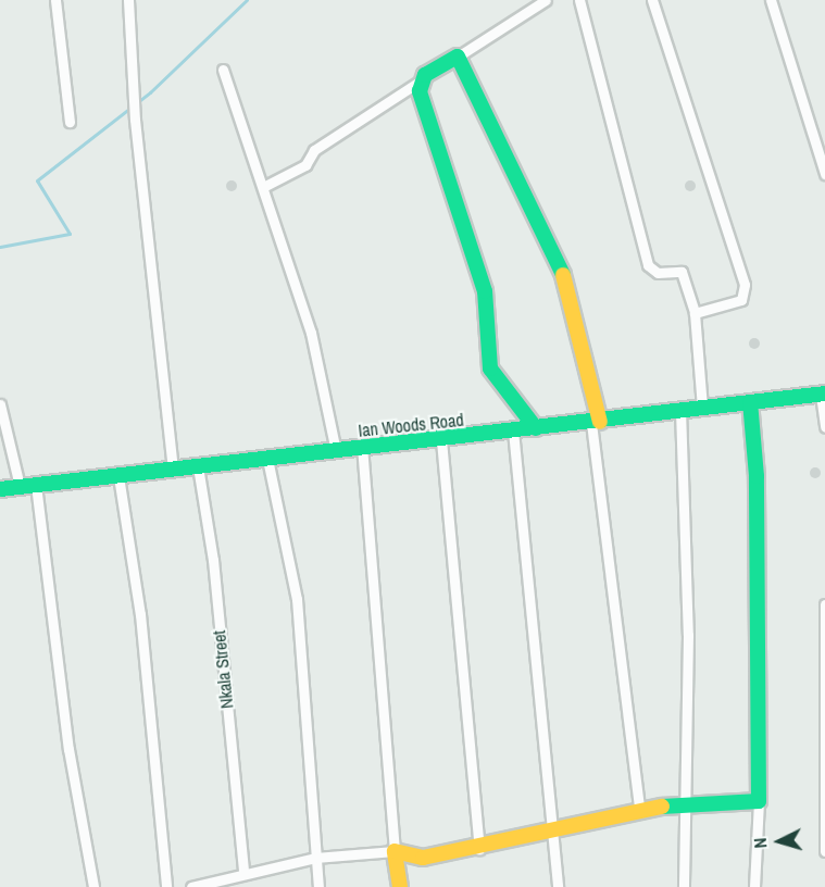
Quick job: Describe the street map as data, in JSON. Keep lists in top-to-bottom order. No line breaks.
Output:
{"streets":{"street":["Ian Woods Road","Nkala Street"]},"crossings":[["Ian Woods Road","Nkala Street"]],"north":"left"}
